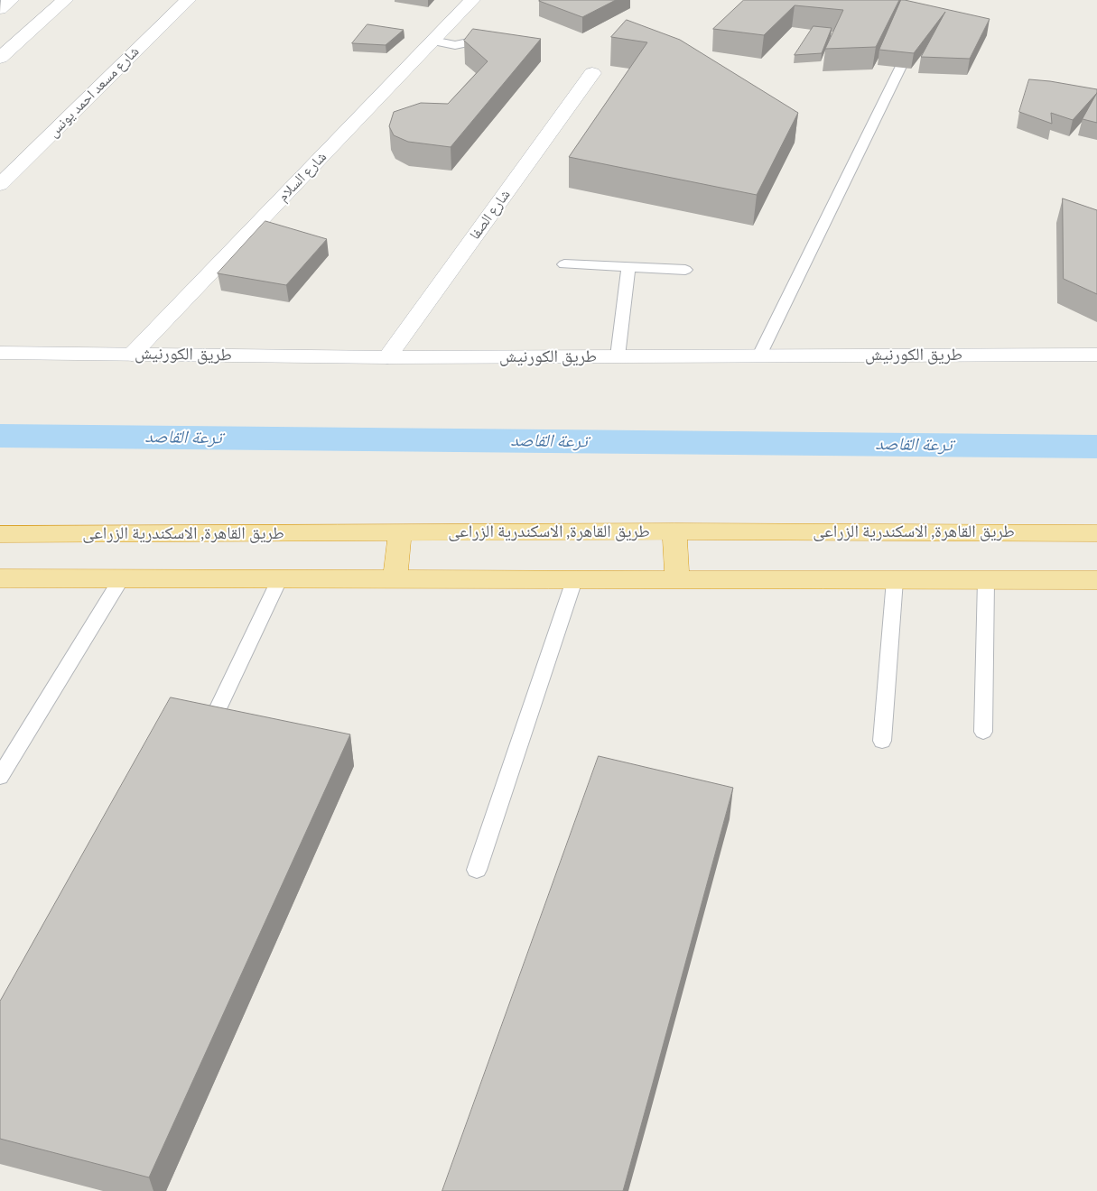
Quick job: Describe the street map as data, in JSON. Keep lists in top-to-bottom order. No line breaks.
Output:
{"streets":{"highway":["طريق القاهرة, الاسكندرية الزراعى"],"street":["شارع مسعد احمد يونس","شارع السلام","شارع الصفا","طريق الكورنيش"]},"crossings":[["شارع السلام","طريق الكورنيش"],["شارع الصفا","طريق الكورنيش"]],"water":["ترعة القاصد"]}
